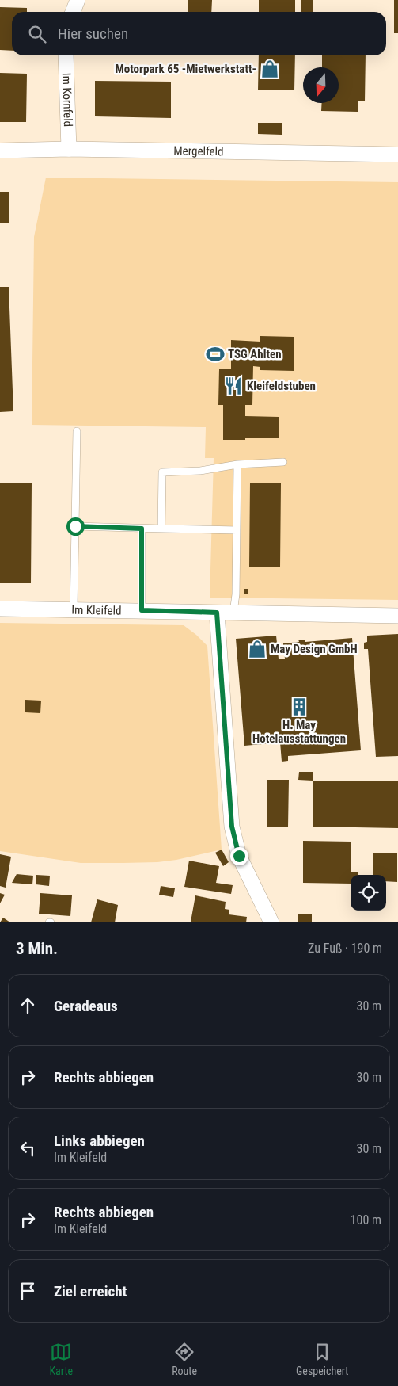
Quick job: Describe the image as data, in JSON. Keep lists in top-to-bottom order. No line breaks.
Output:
{"streets":{"street":["Im Kornfeld","Mergelfeld","Im Kleifeld"]},"crossings":[["Im Kornfeld","Mergelfeld"]],"places":{"shop":["Motorpark 65 -Mietwerkstatt-","May Design GmbH"],"sports":["TSG Ahlten"],"restaurant":["Kleifeldstuben"],"building":["H. May Hotelausstattungen"]},"north":"bottom","page":{"search":"Hier suchen","heading":["3 Min.","Zu Fuß · 190 m"],"list":[["Geradeaus","30 m"],["Rechts abbiegen","30 m"],["Links abbiegen","Im Kleifeld","30 m"],["Rechts abbiegen","Im Kleifeld","100 m"],"Ziel erreicht"],"nav":["Karte","Route","Gespeichert"]}}
